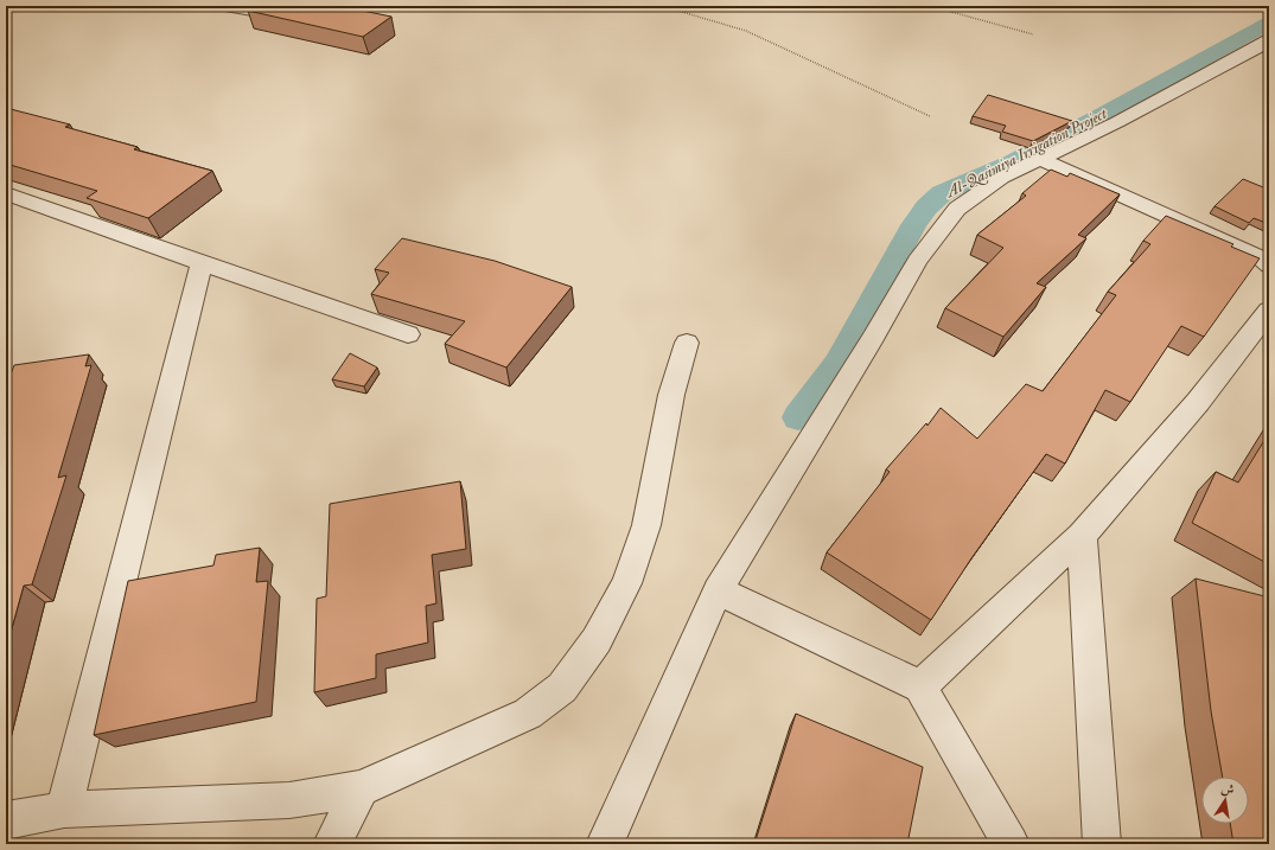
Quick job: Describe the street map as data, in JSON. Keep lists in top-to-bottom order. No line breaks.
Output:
{"water":["Al-Qasimiya Irrigation Project"],"north":"top"}
